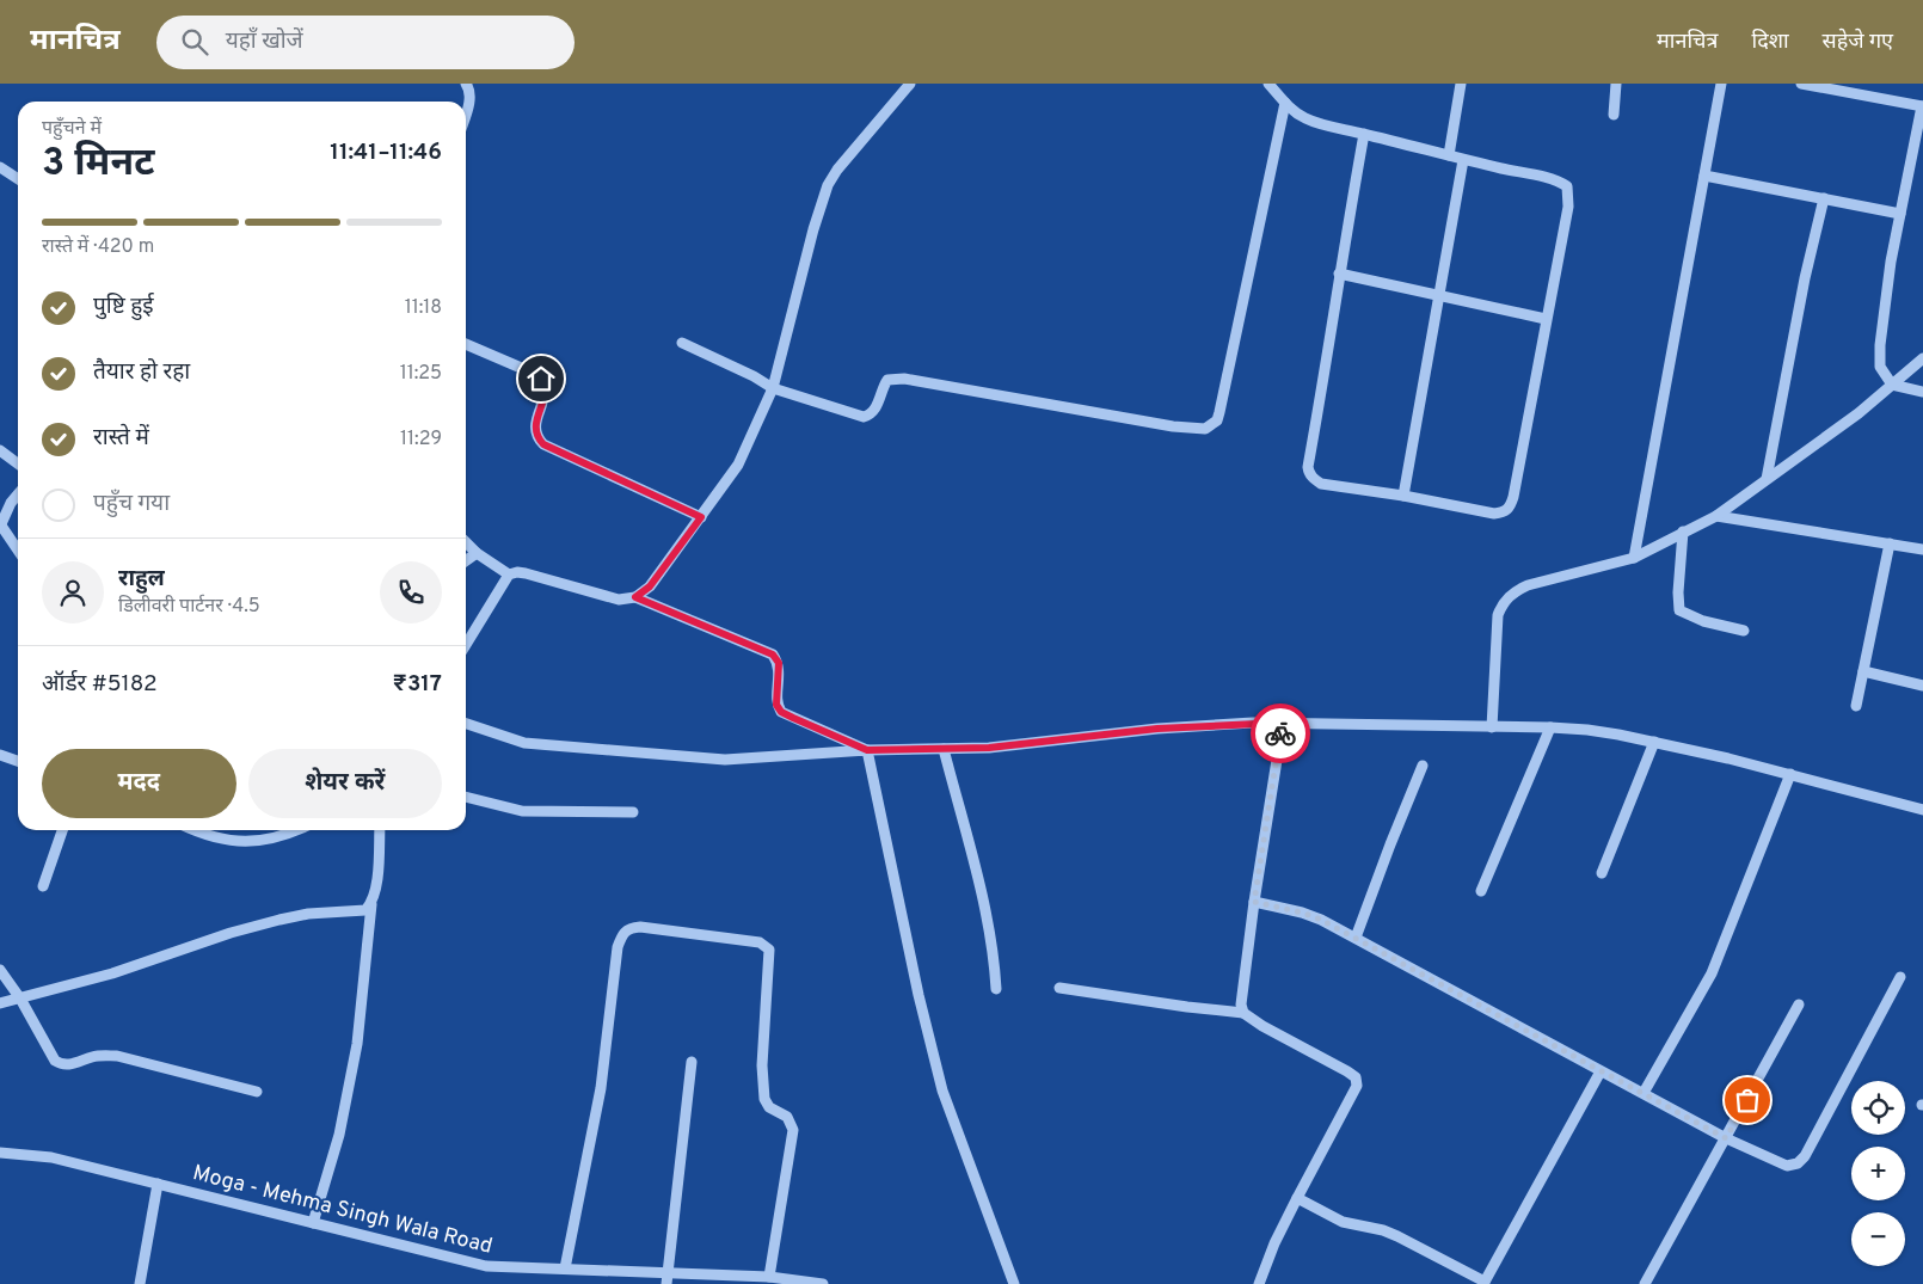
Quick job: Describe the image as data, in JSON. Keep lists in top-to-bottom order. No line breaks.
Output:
{"streets":{"street":["Moga - Mehma Singh Wala Road"]},"page":{"header":"मानचित्र","search":"यहाँ खोजें","nav":["मानचित्र","दिशा","सहेजे गए"],"heading":["3 मिनट","पहुँचने में","11:41–11:46"],"panel":["राहुल","डिलीवरी पार्टनर · 4.5","ऑर्डर #5182","₹317"],"bar":"रास्ते में · 420 m","list":[["पुष्टि हुई","11:18"],["तैयार हो रहा","11:25"],["रास्ते में","11:29"],"पहुँच गया"],"buttons":["मदद","शेयर करें"],"map_buttons":["+","−"]}}
